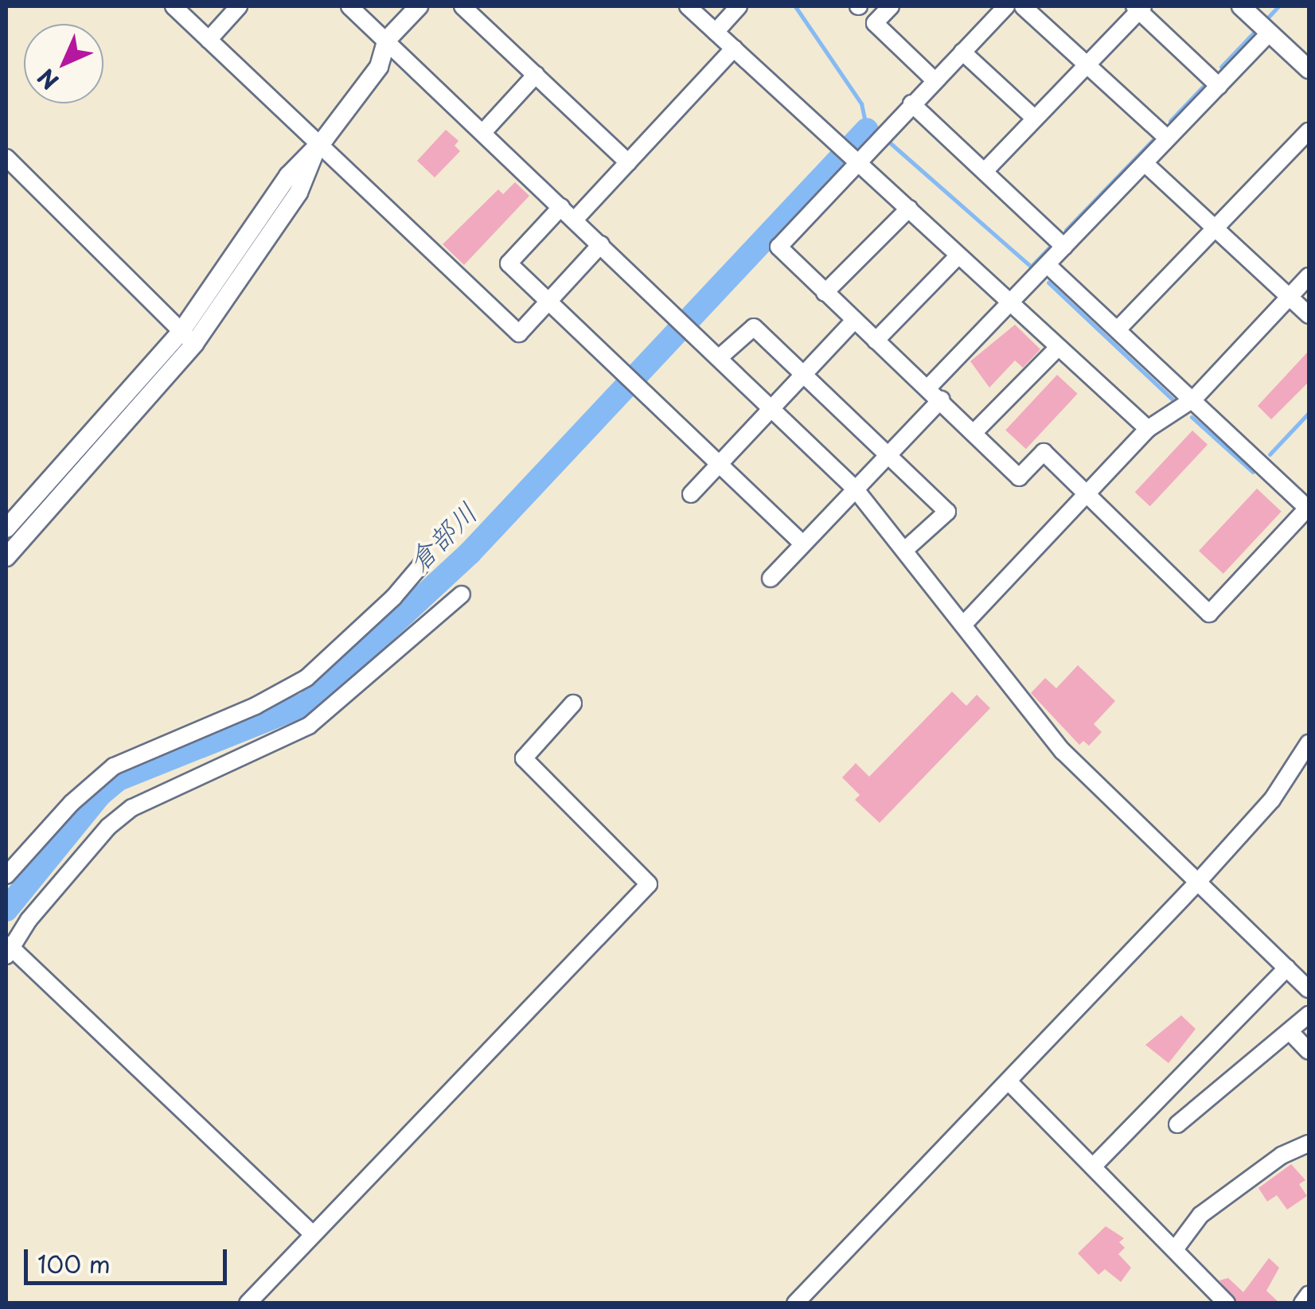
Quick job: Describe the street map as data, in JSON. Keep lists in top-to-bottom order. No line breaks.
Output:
{"water":["倉部川"],"scale_bar":"100 m","north":"bottom left"}
